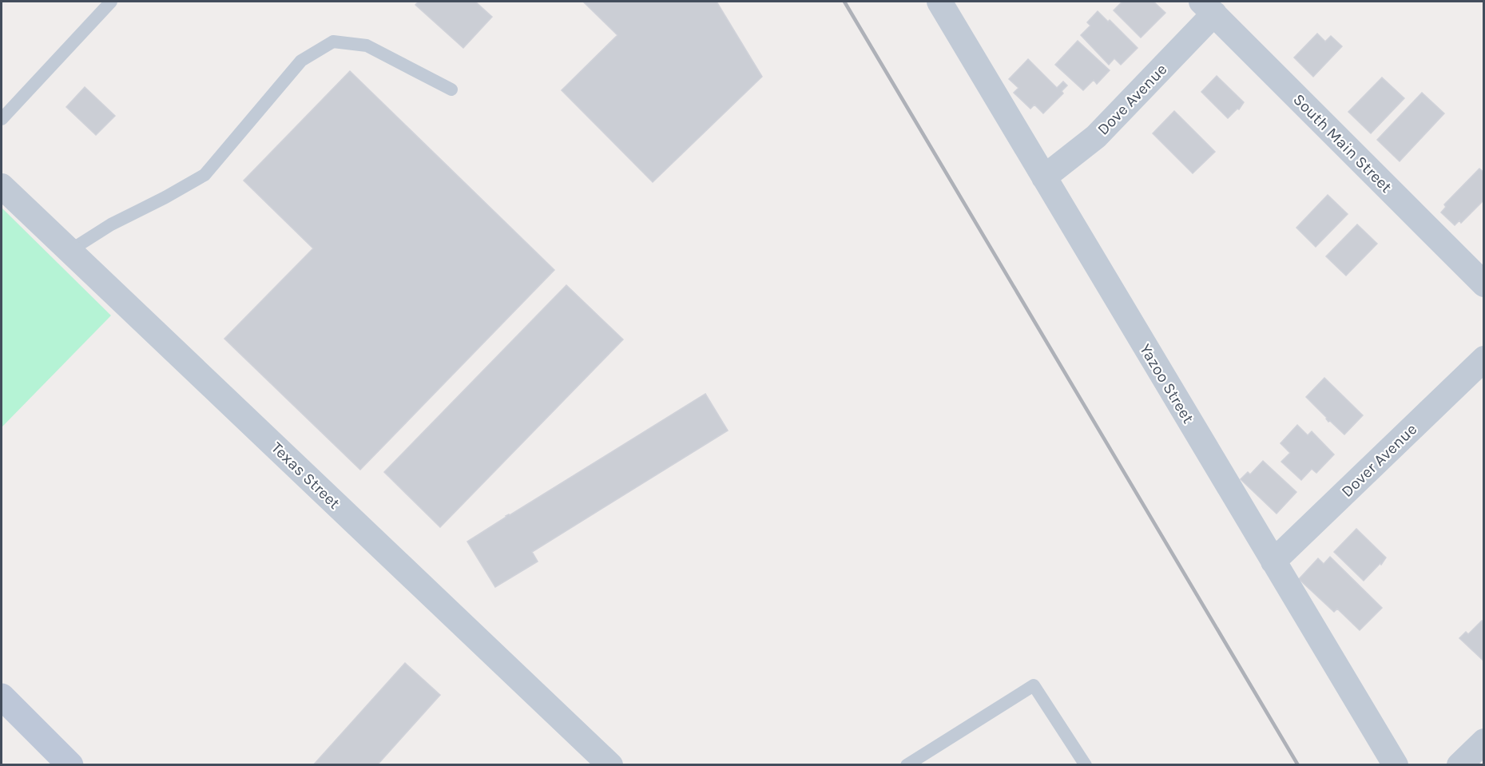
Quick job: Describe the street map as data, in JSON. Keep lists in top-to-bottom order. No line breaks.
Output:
{"streets":{"street":["Dove Avenue","South Main Street","Yazoo Street","Dover Avenue","Texas Street"]},"crossings":[["Dove Avenue","South Main Street"],["Dove Avenue","Yazoo Street"],["Yazoo Street","Dover Avenue"]]}
